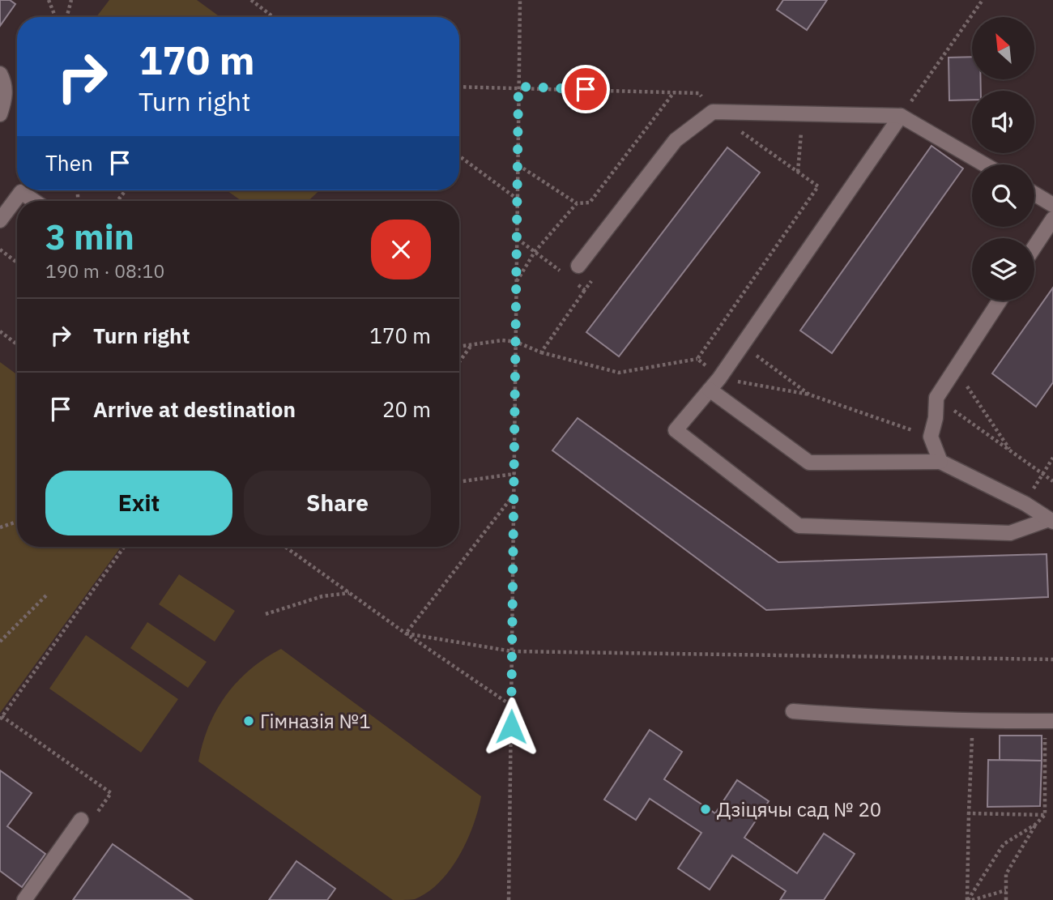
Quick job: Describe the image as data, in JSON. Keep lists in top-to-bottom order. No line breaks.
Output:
{"places":["Гімназія №1","Дзіцячы сад № 20"],"north":"top left","page":{"turn":["170 m","Turn right"],"then":"Then","heading":["3 min","190 m · 08:10"],"list":[{"name":"Turn right","value":"170 m"},{"name":"Arrive at destination","value":"20 m"}],"buttons":["Exit","Share"]}}
